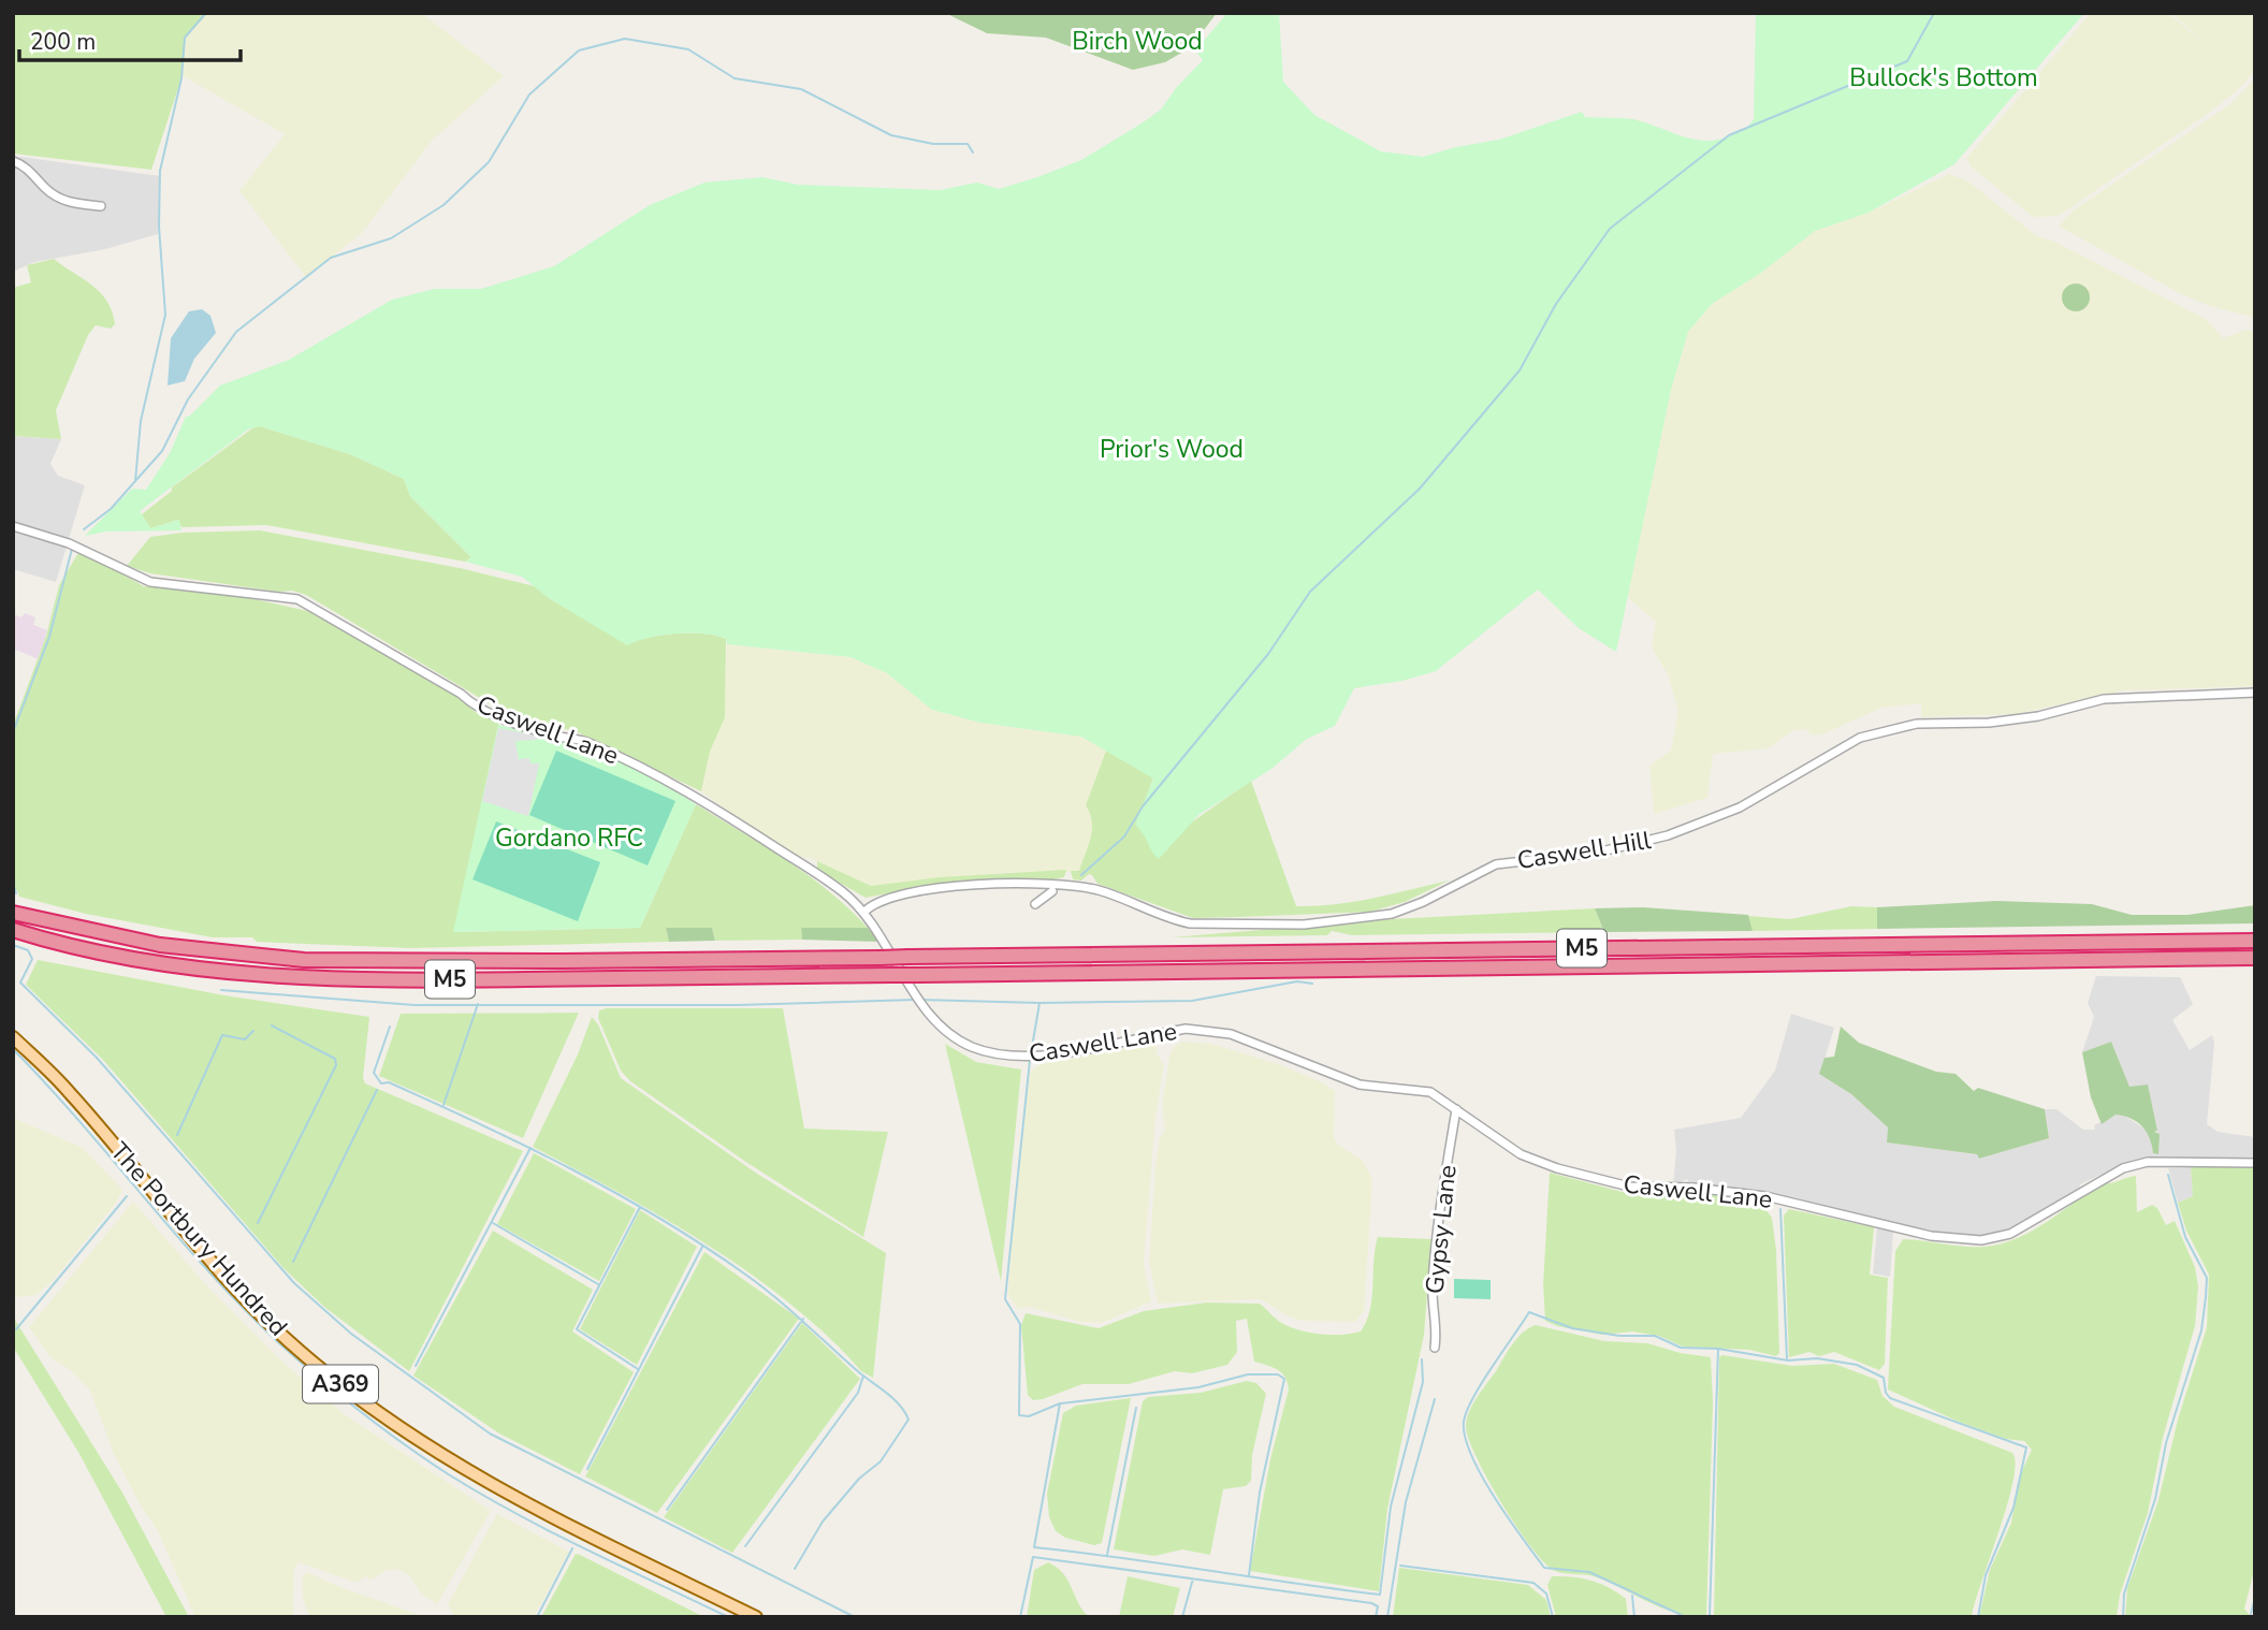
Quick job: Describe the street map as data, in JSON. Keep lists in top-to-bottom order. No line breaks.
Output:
{"streets":{"highway":["M5"],"main road":["The Portbury Hundred","A369"],"street":["Caswell Lane","Caswell Hill","Gypsy Lane"]},"crossings":[["Caswell Lane","Caswell Hill"],["Caswell Lane","Gypsy Lane"]],"parks":["Birch Wood","Bullock's Bottom","Prior's Wood","Gordano RFC"],"scale_bar":"200 m"}
